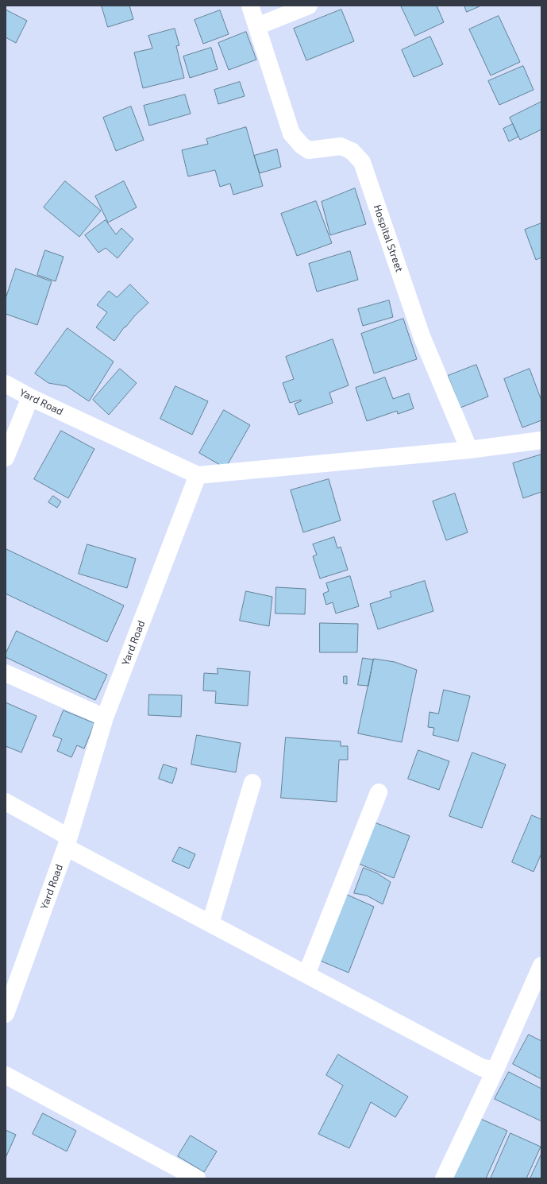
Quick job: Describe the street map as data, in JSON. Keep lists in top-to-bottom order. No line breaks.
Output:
{"streets":{"street":["Hospital Street","Yard Road"]}}
